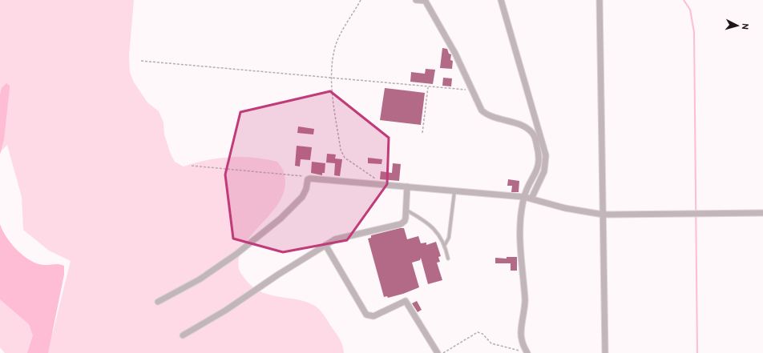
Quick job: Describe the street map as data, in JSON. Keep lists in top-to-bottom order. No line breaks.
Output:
{"north":"right"}
